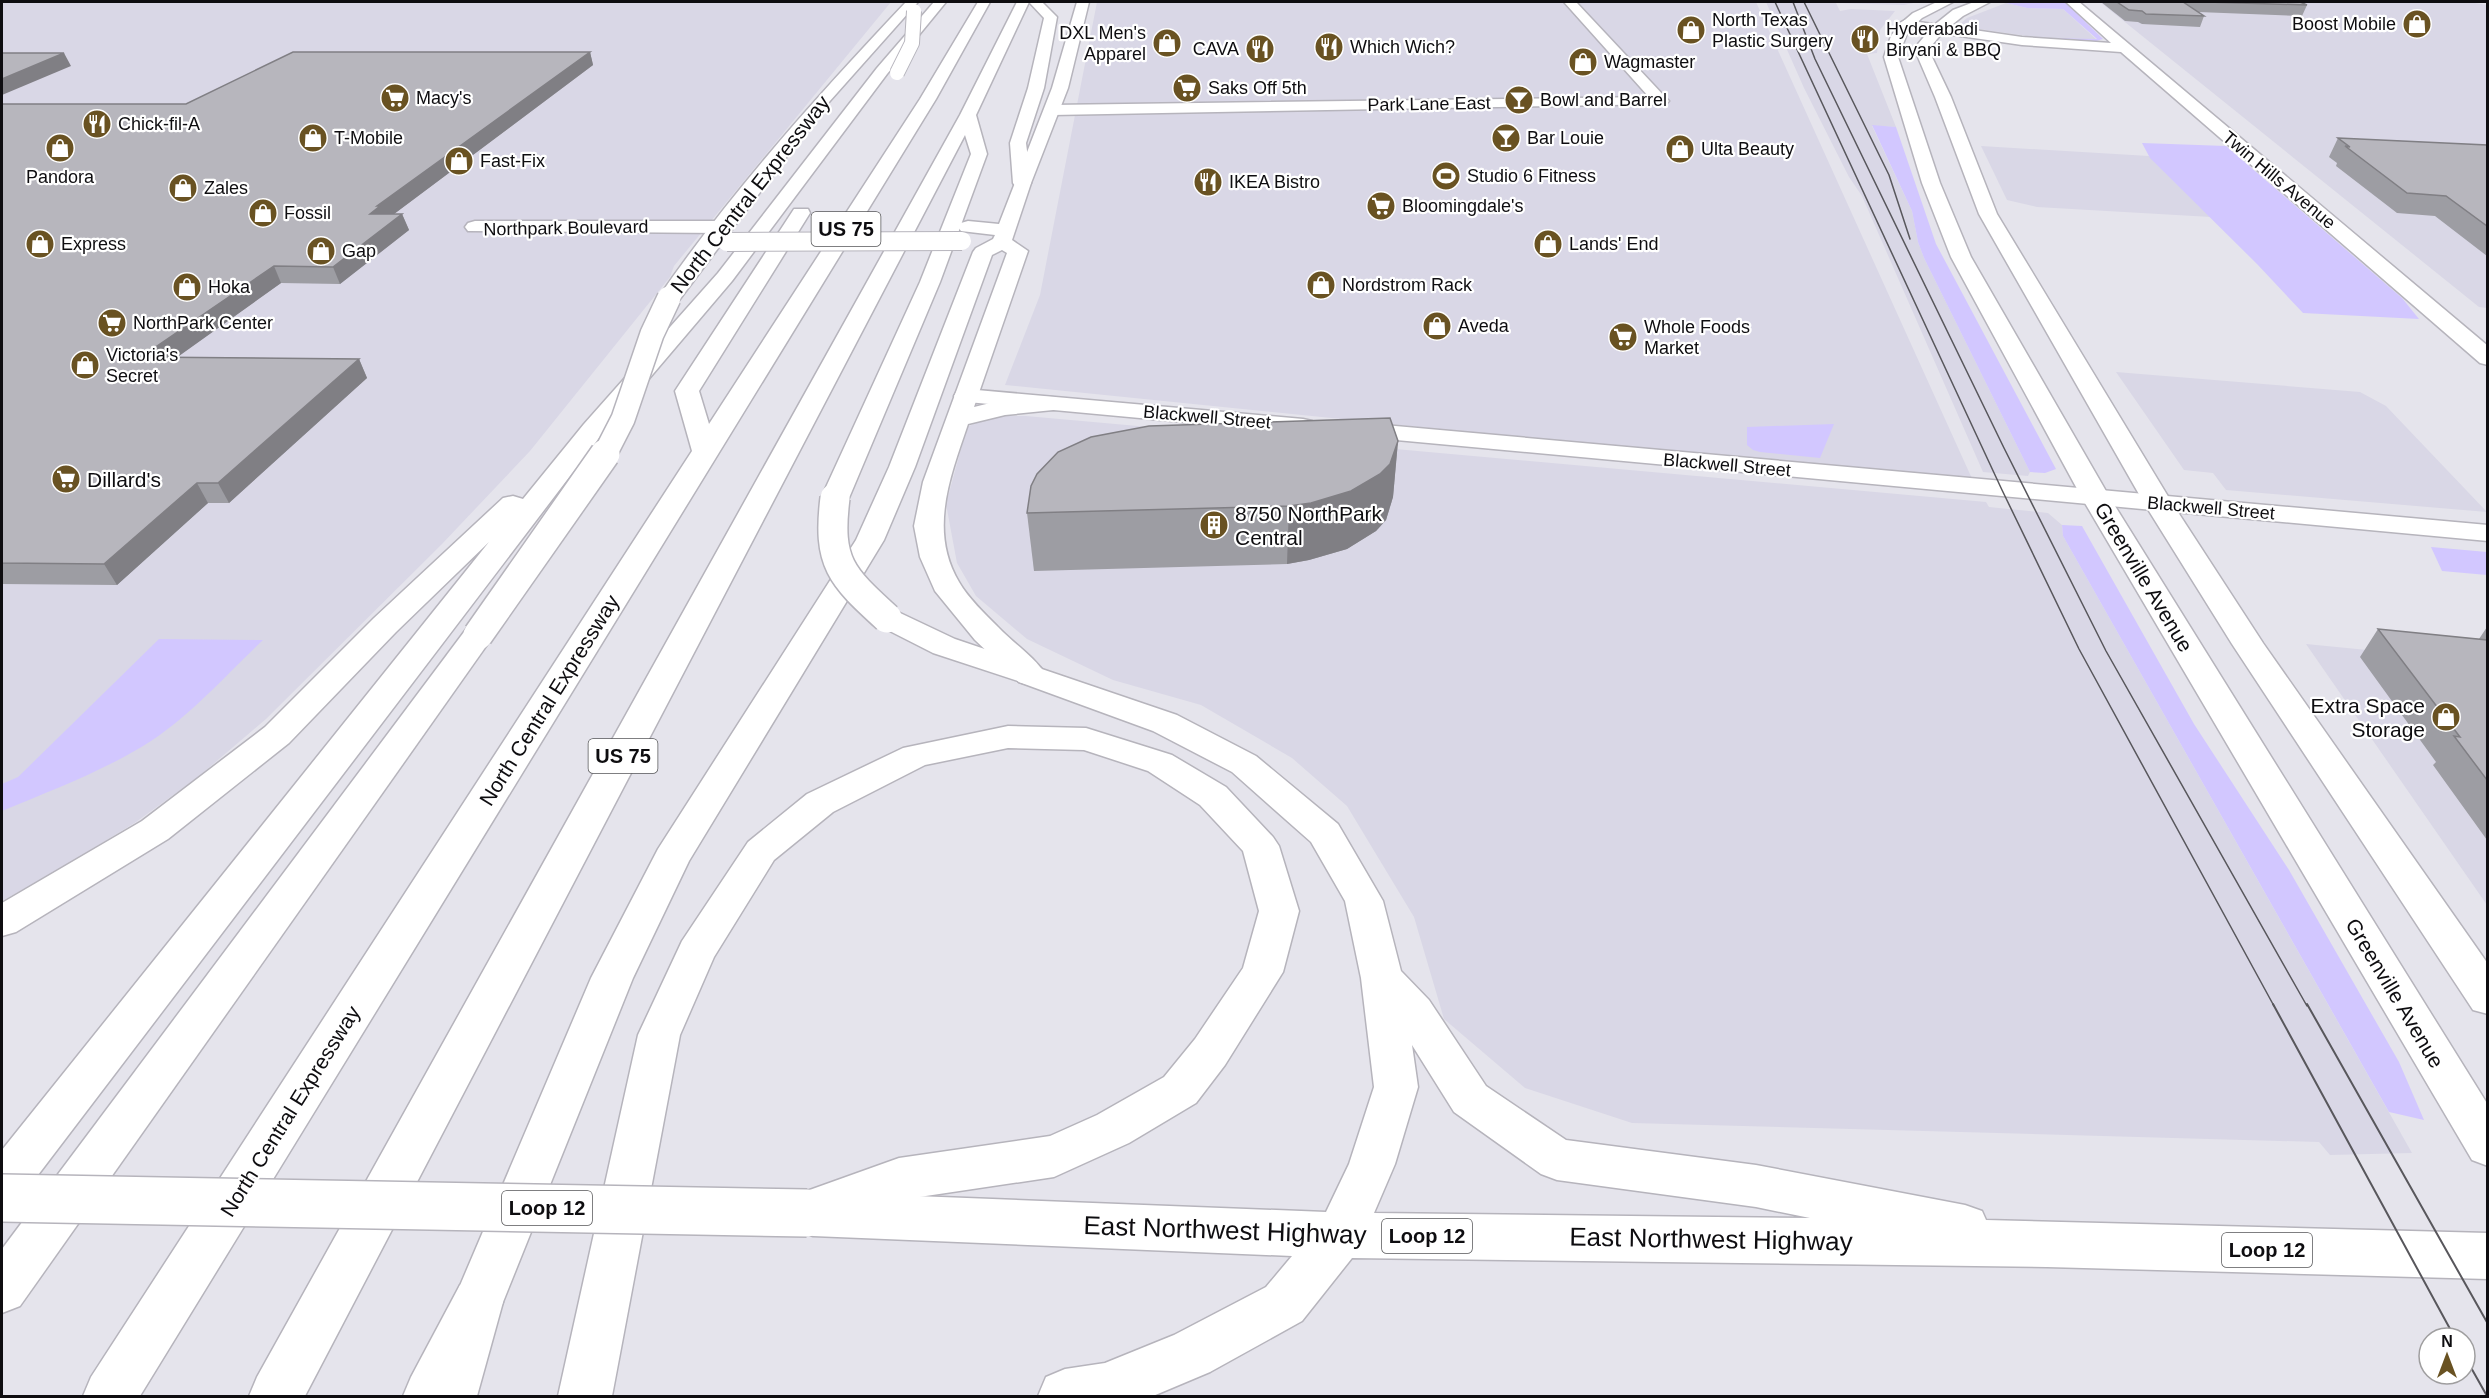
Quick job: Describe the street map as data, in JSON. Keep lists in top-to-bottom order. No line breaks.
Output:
{"streets":{"main road":["Park Lane East","Twin Hills Avenue","North Central Expressway","Northpark Boulevard","US 75","Blackwell Street","Greenville Avenue","Loop 12","East Northwest Highway"]},"crossings":[["North Central Expressway","Northpark Boulevard"],["Blackwell Street","Greenville Avenue"]],"places":{"shop":["Boost Mobile","North Texas Plastic Surgery","DXL Men's Apparel","Wagmaster","T-Mobile","Pandora","Ulta Beauty","Fast-Fix","Zales","Fossil","Express","Lands' End","Gap","Nordstrom Rack","Hoka","Aveda","Victoria's Secret","Extra Space Storage"],"restaurant":["Hyderabadi Biryani & BBQ","Which Wich?","CAVA","Chick-fil-A","IKEA Bistro"],"supermarket":["Saks Off 5th","Macy's","Bloomingdale's","NorthPark Center","Whole Foods Market","Dillard's"],"bar":["Bowl and Barrel","Bar Louie"],"sports":["Studio 6 Fitness"],"building":["8750 NorthPark Central"]},"north":"top"}
